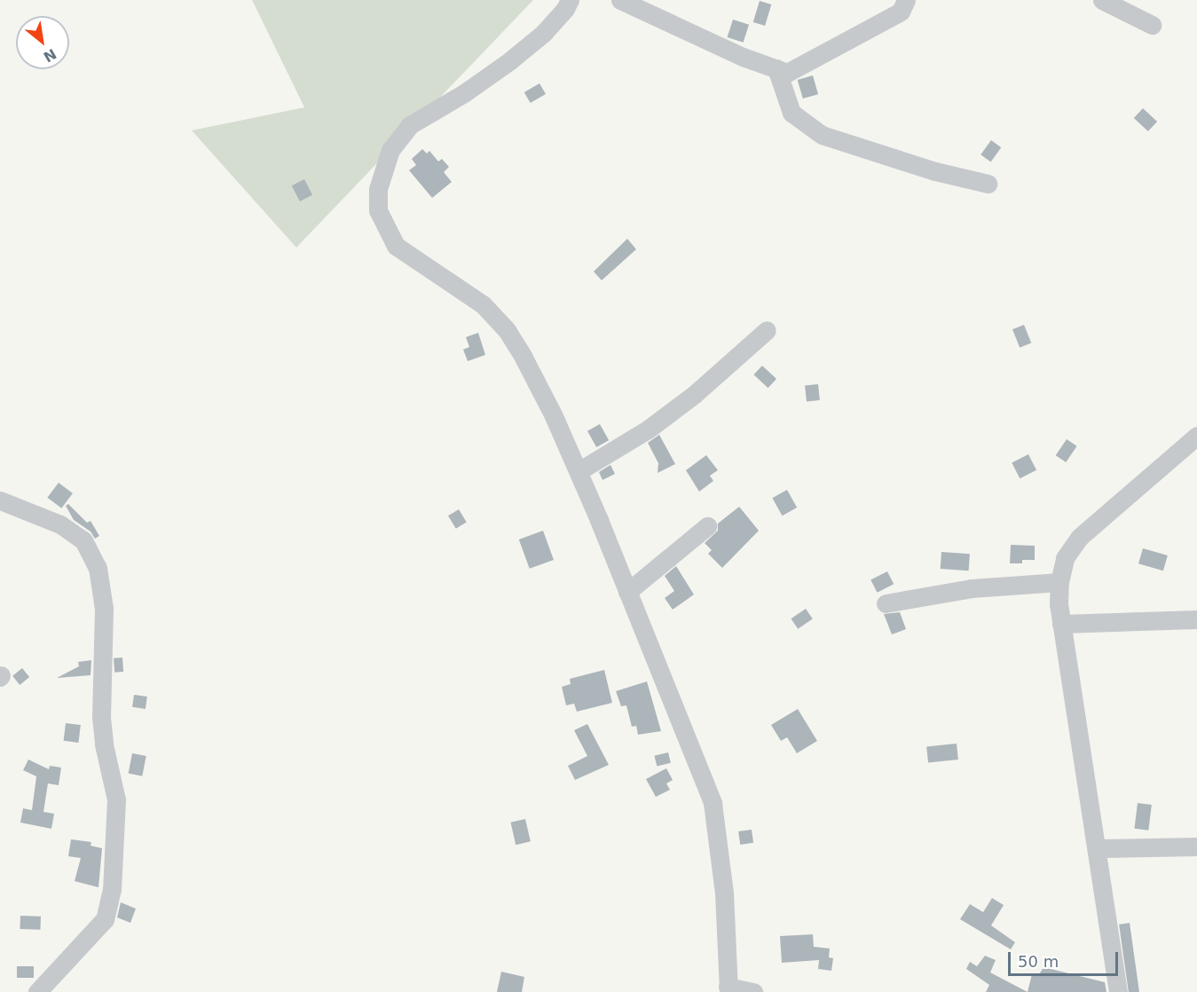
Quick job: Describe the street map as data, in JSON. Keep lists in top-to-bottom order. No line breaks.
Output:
{"scale_bar":"50 m","north":"bottom right"}
